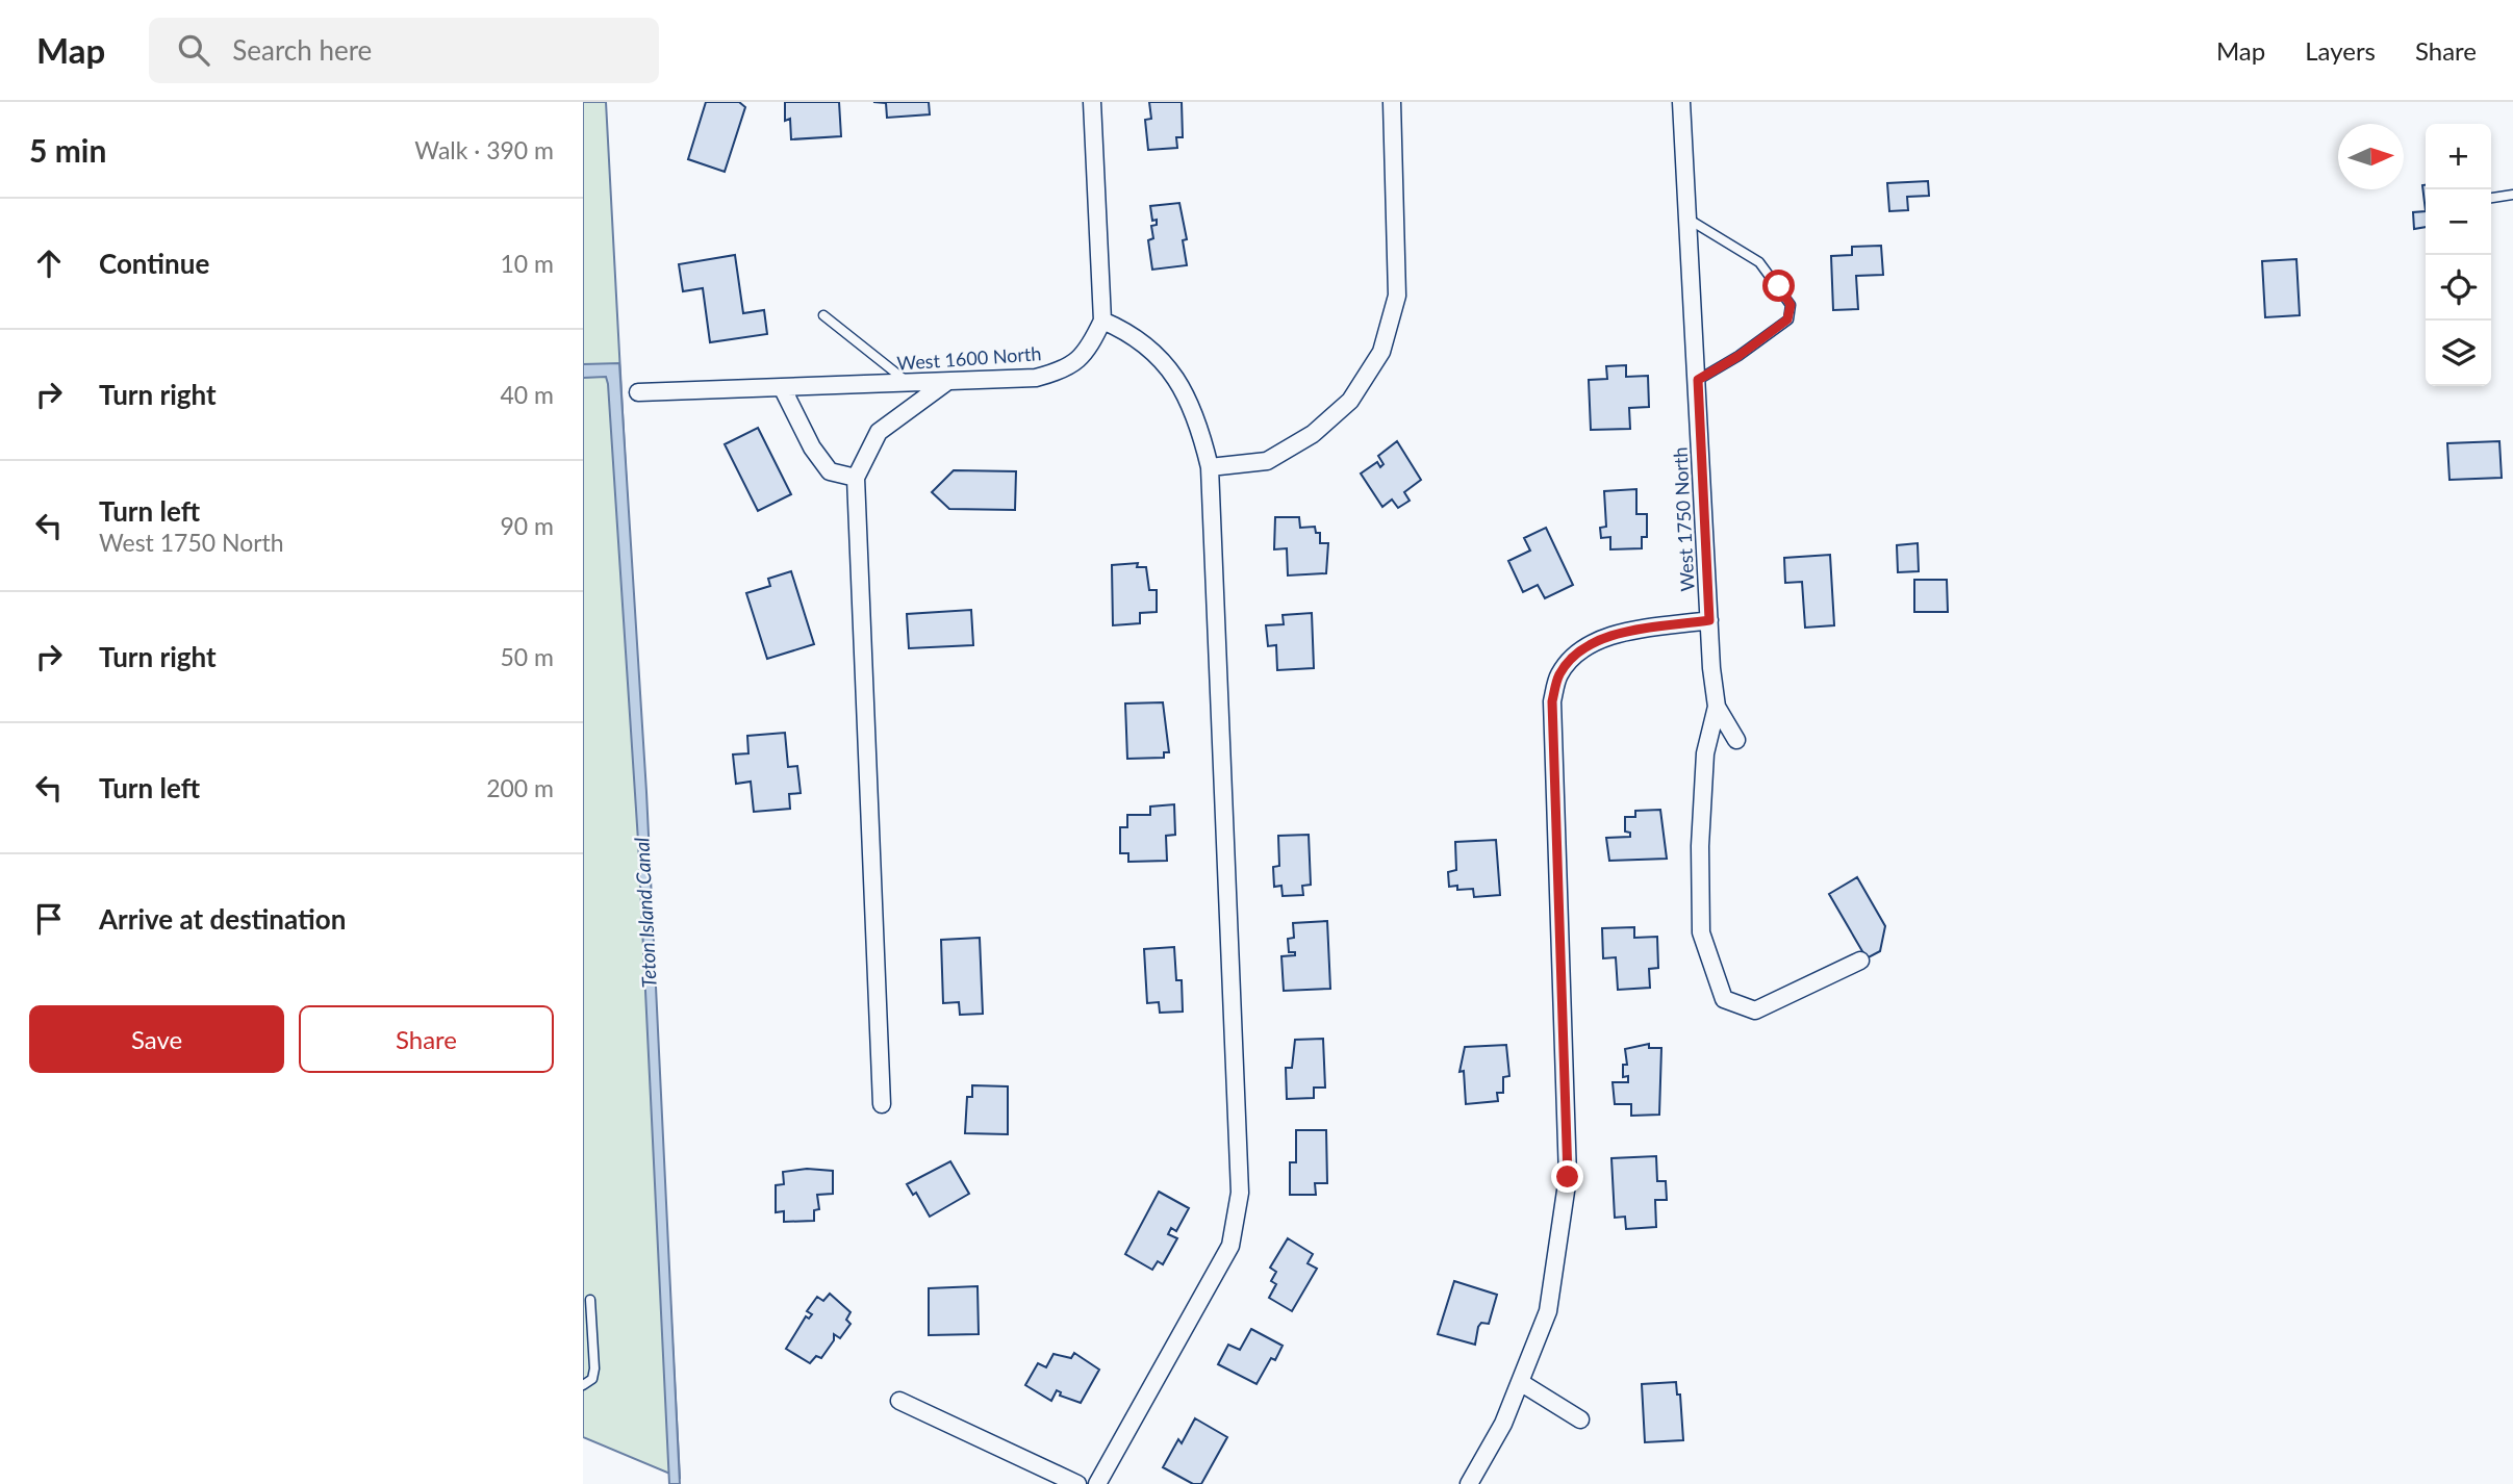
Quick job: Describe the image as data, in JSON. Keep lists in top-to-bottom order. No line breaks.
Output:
{"streets":{"street":["West 1600 North","West 1750 North"]},"water":["Teton Island Canal"],"north":"right","page":{"header":"Map","search":"Search here","nav":["Map","Layers","Share"],"heading":["5 min","Walk · 390 m"],"map_buttons":["+","−"],"list":[["Continue","10 m"],["Turn right","40 m"],["Turn left","West 1750 North","90 m"],["Turn right","50 m"],["Turn left","200 m"],"Arrive at destination"],"buttons":["Save","Share"]}}
